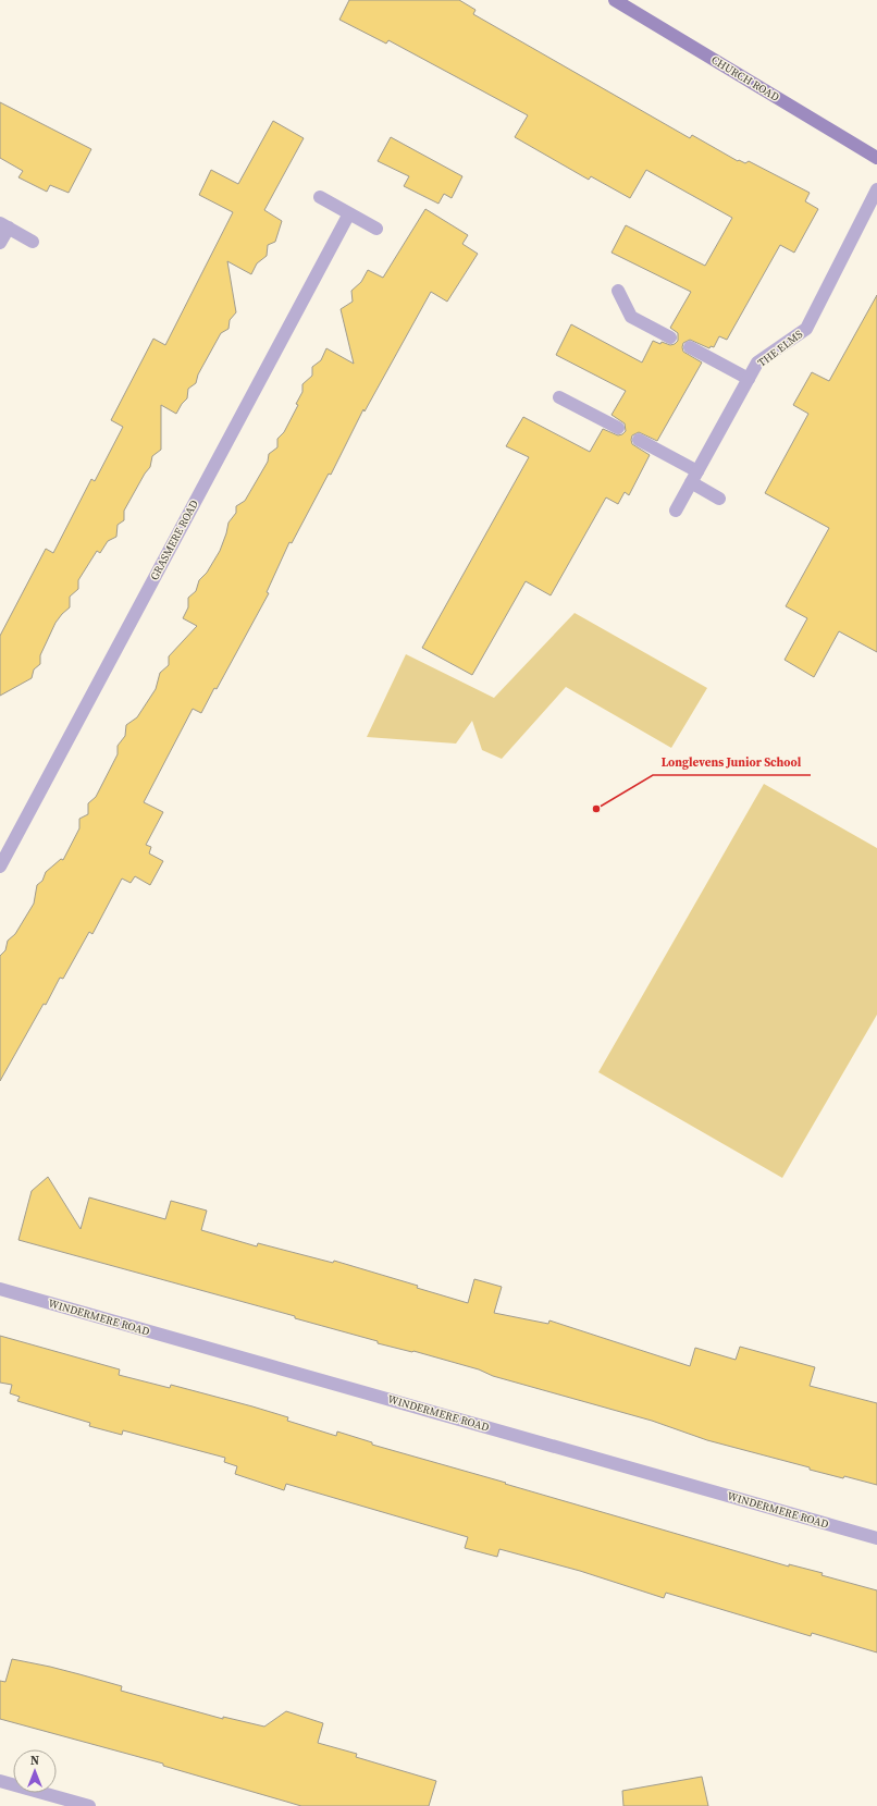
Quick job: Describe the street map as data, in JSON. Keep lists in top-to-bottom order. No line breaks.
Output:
{"streets":{"street":["CHURCH ROAD","THE ELMS","GRASMERE ROAD","WINDERMERE ROAD"]},"places":["Longlevens Junior School"],"north":"top"}
